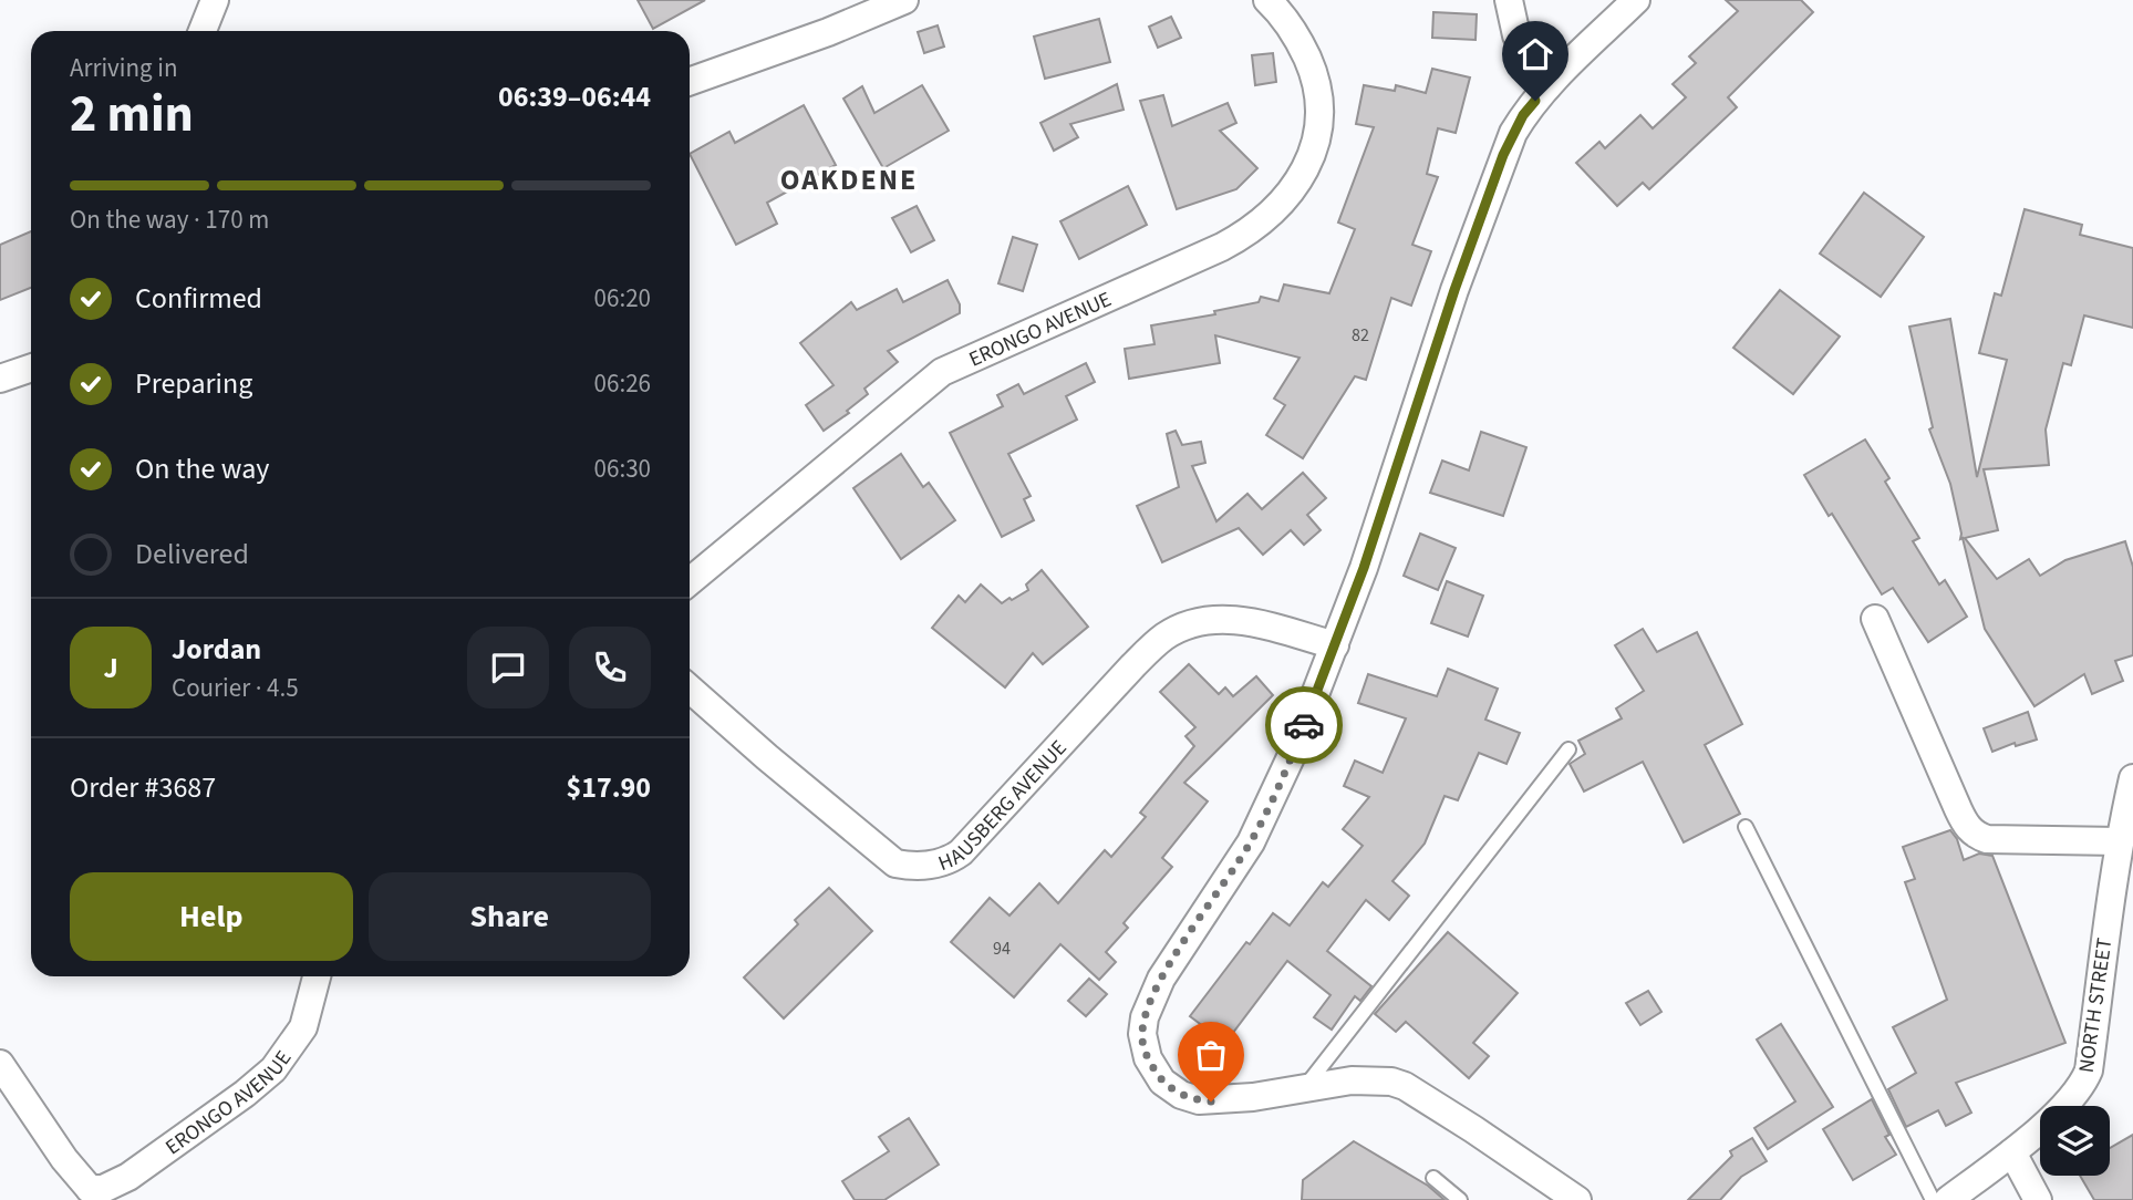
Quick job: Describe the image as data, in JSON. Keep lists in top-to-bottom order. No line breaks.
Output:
{"streets":{"street":["ERONGO AVENUE","HAUSBERG AVENUE","NORTH STREET"]},"districts":["OAKDENE"],"house_numbers":["82","94"],"page":{"heading":["2 min","Arriving in","06:39–06:44"],"panel":["Jordan","Courier · 4.5","Order #3687","$17.90"],"bar":"On the way · 170 m","list":[["Confirmed","06:20"],["Preparing","06:26"],["On the way","06:30"],"Delivered"],"round":"J","buttons":["Help","Share"]}}
